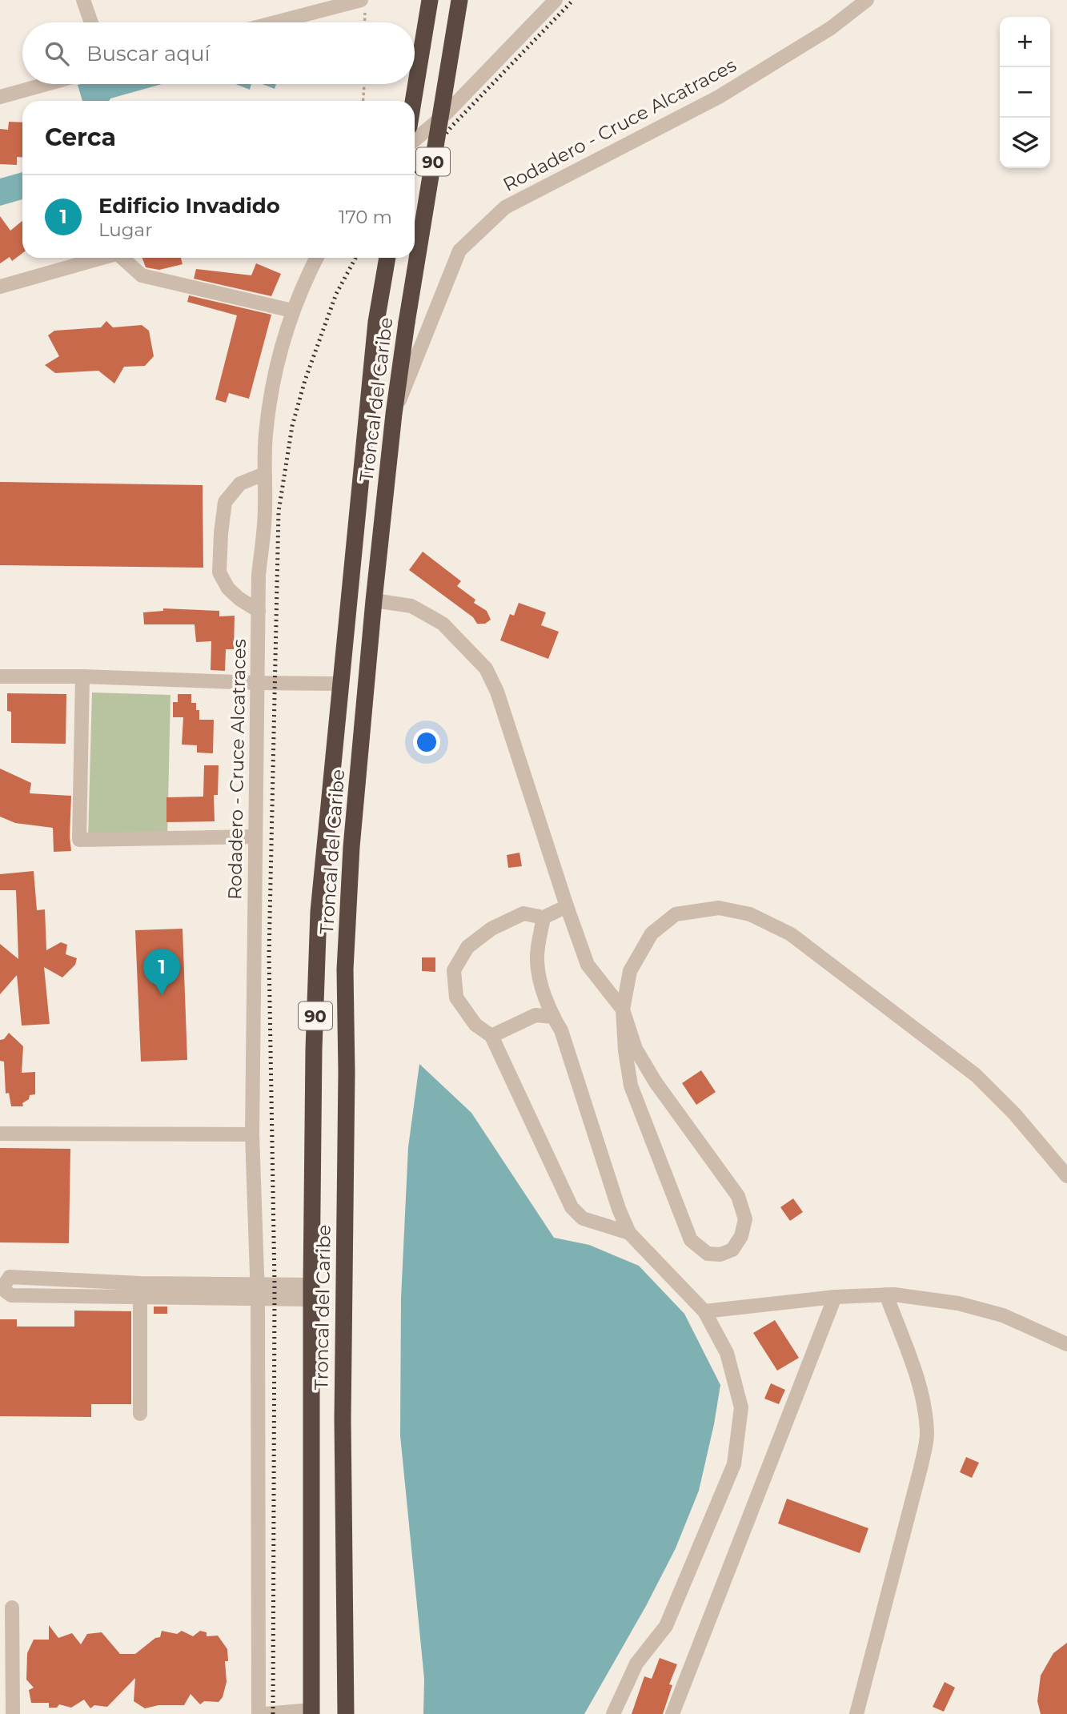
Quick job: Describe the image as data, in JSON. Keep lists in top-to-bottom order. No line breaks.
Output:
{"streets":{"highway":["90","Troncal del Caribe"],"street":["Rodadero - Cruce Alcatraces"]},"crossings":[["Rodadero - Cruce Alcatraces","Troncal del Caribe"]],"page":{"map_buttons":["+","−"],"search":"Buscar aquí","heading":"Cerca","list":[{"mark":"1","name":"Edificio Invadido","note":"Lugar","value":"170 m"}],"pins":"1"}}
